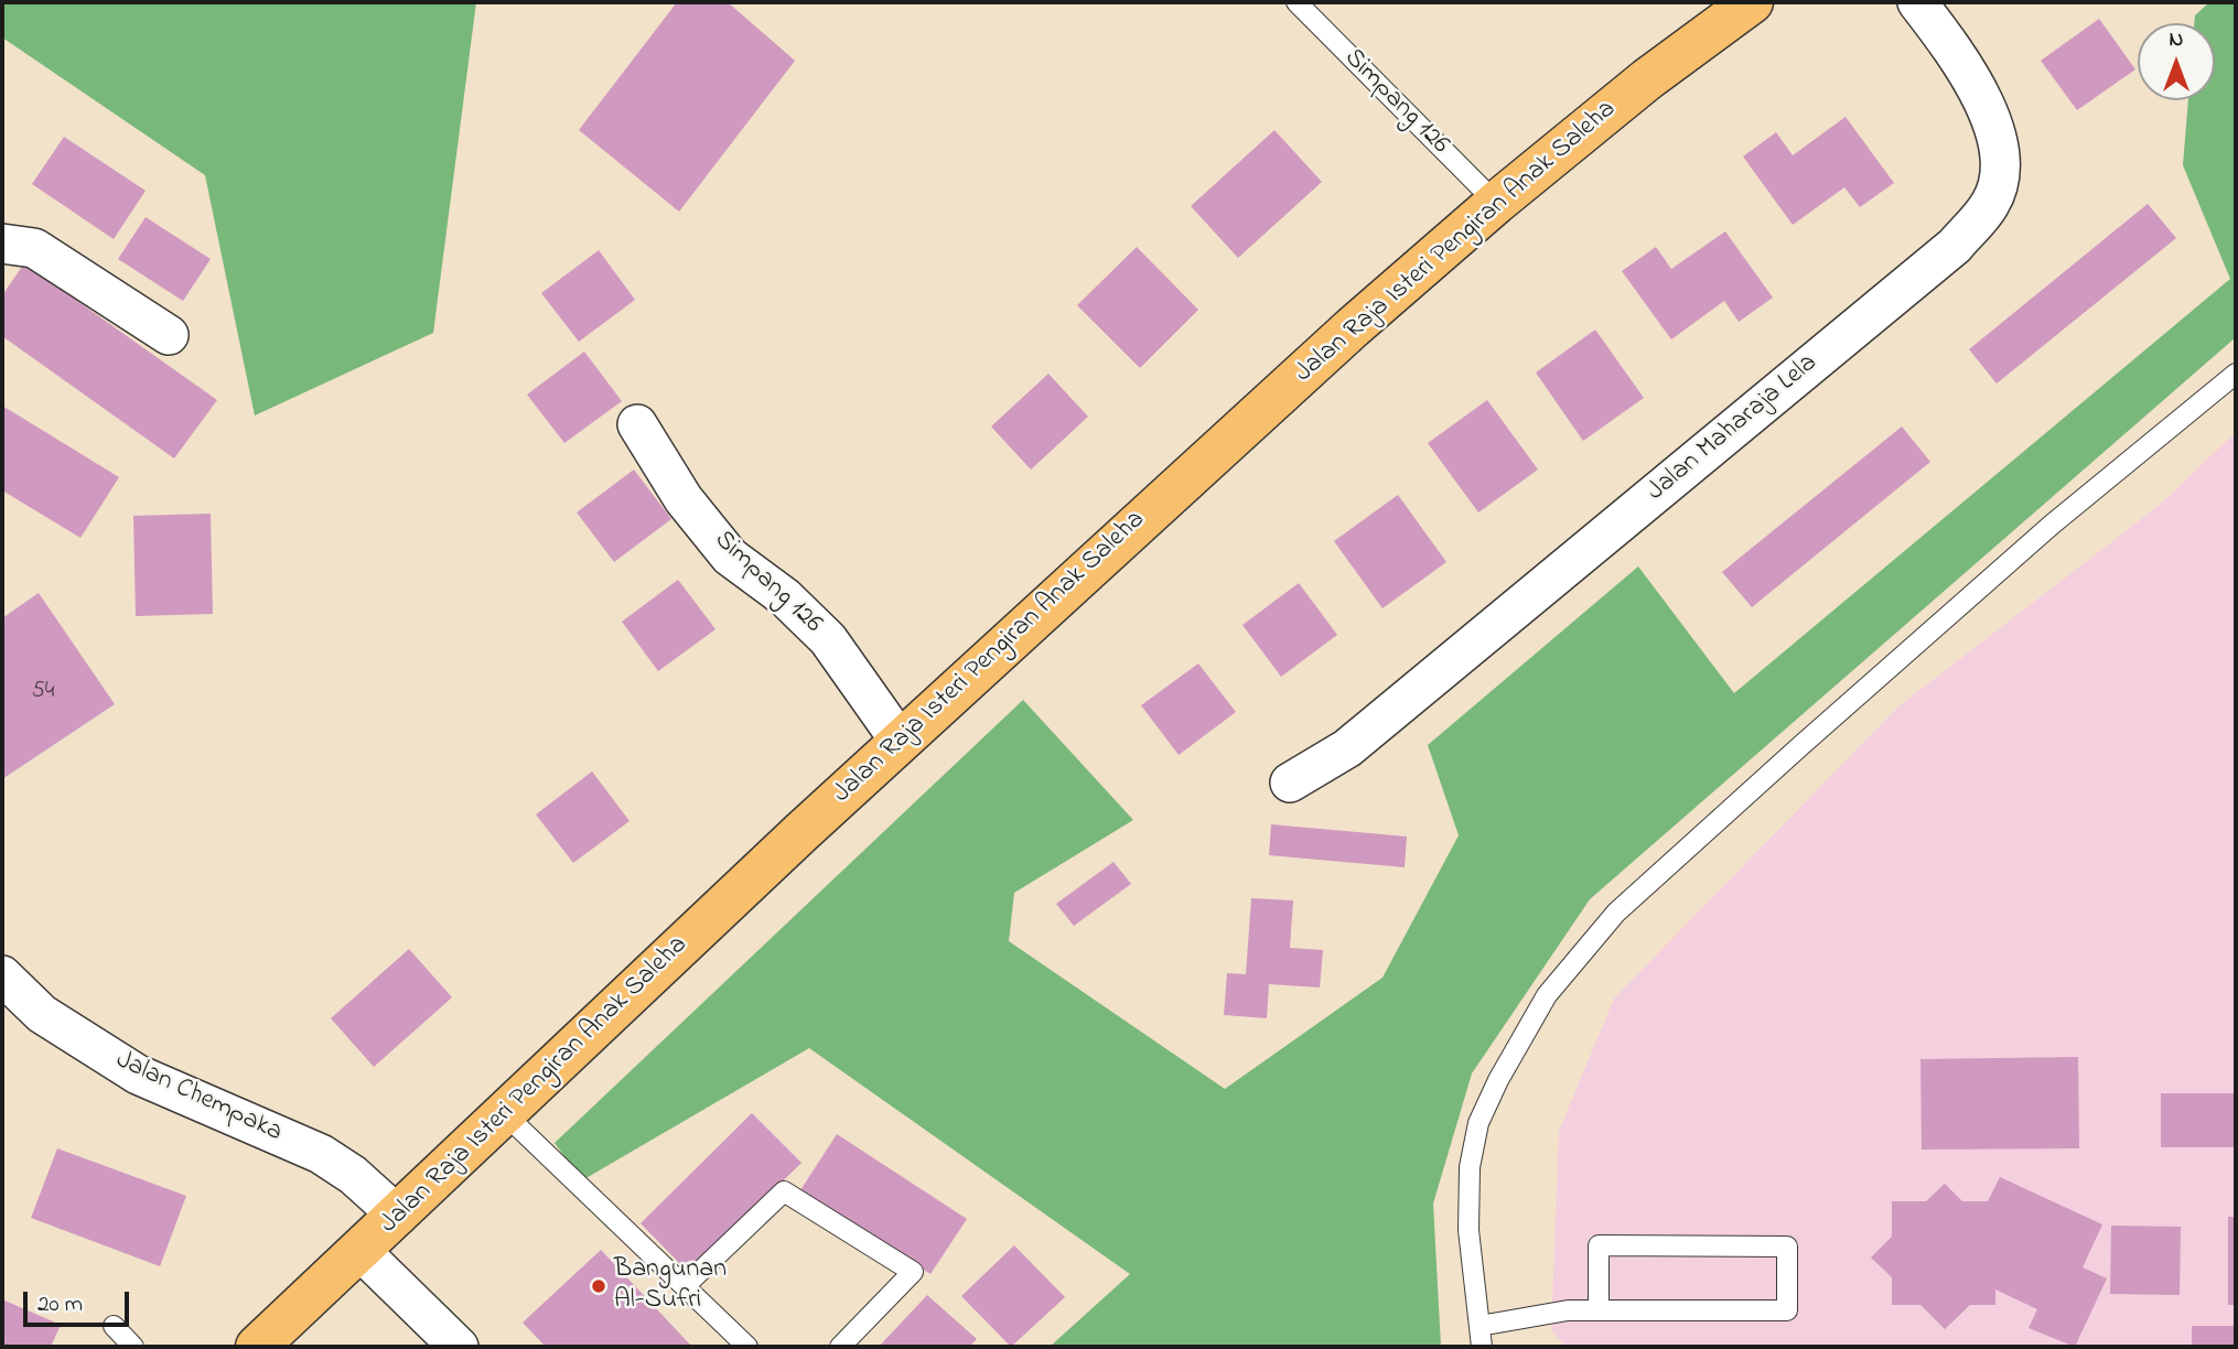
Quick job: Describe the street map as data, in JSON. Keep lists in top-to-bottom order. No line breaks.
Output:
{"streets":{"main road":["Jalan Raja Isteri Pengiran Anak Saleha"],"street":["Simpang 126","Jalan Maharaja Lela","Jalan Chempaka"]},"crossings":[["Simpang 126","Jalan Raja Isteri Pengiran Anak Saleha"],["Jalan Raja Isteri Pengiran Anak Saleha","Jalan Chempaka"]],"places":["Bangunan Al-Sufri"],"house_numbers":["54"],"scale_bar":"20 m","north":"top"}
